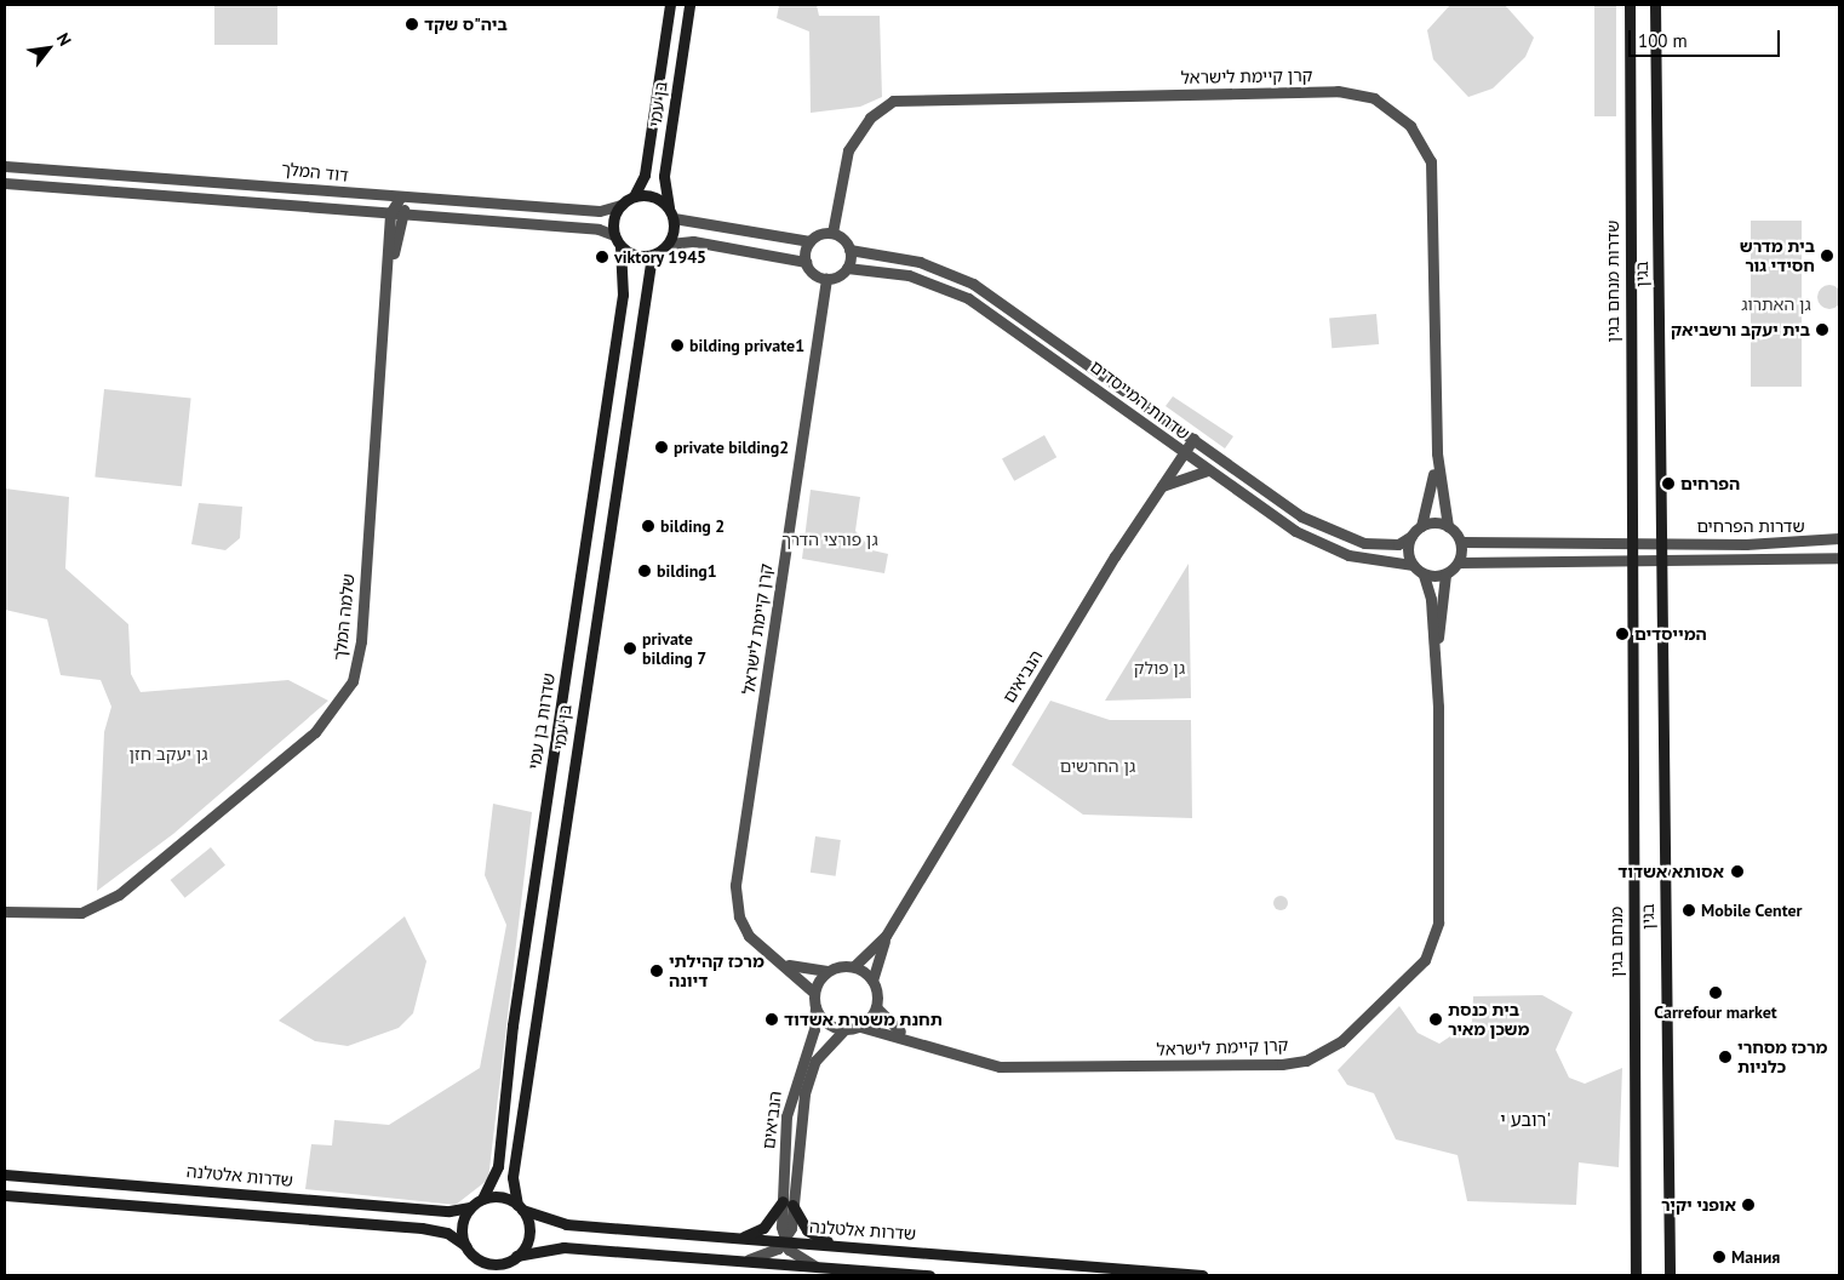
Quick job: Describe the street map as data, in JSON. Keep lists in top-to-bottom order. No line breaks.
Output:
{"streets":{"main road":["בן עמי","בגין","שדרות מנחם בגין","שדרות בן עמי","מנחם בגין","שדרות אלטלנה"],"street":["קרן קיימת לישראל","דוד המלך","שדרות המייסדים","שדרות הפרחים","שלמה המלך","הנביאים"]},"crossings":[["קרן קיימת לישראל","שדרות המייסדים"],["קרן קיימת לישראל","הנביאים"],["בן עמי","דוד המלך"],["בן עמי","שדרות בן עמי"],["בן עמי","שדרות אלטלנה"],["דוד המלך","שלמה המלך"],["דוד המלך","שדרות בן עמי"],["בגין","שדרות הפרחים"],["שדרות מנחם בגין","מנחם בגין"],["שדרות המייסדים","הנביאים"],["הנביאים","שדרות אלטלנה"],["שדרות בן עמי","שדרות אלטלנה"]],"districts":["רובע י'"],"parks":["גן האתרוג","גן פורצי הדרך","גן פולק","גן יעקב חזן","גן החרשים"],"places":["ביה\"ס שקד","בית מדרש חסידי גור","viktory 1945","בית יעקב ורשביאק","bilding private1","private bilding2","הפרחים","bilding 2","bilding1","המייסדים","private bilding 7","אסותא אשדוד","Mobile Center","מרכז קהילתי דיונה","Carrefour market","תחנת משטרת אשדוד","בית כנסת משכן מאיר","מרכז מסחרי כלניות","אופני יקיר","Мания"],"scale_bar":"100 m","north":"top right"}
